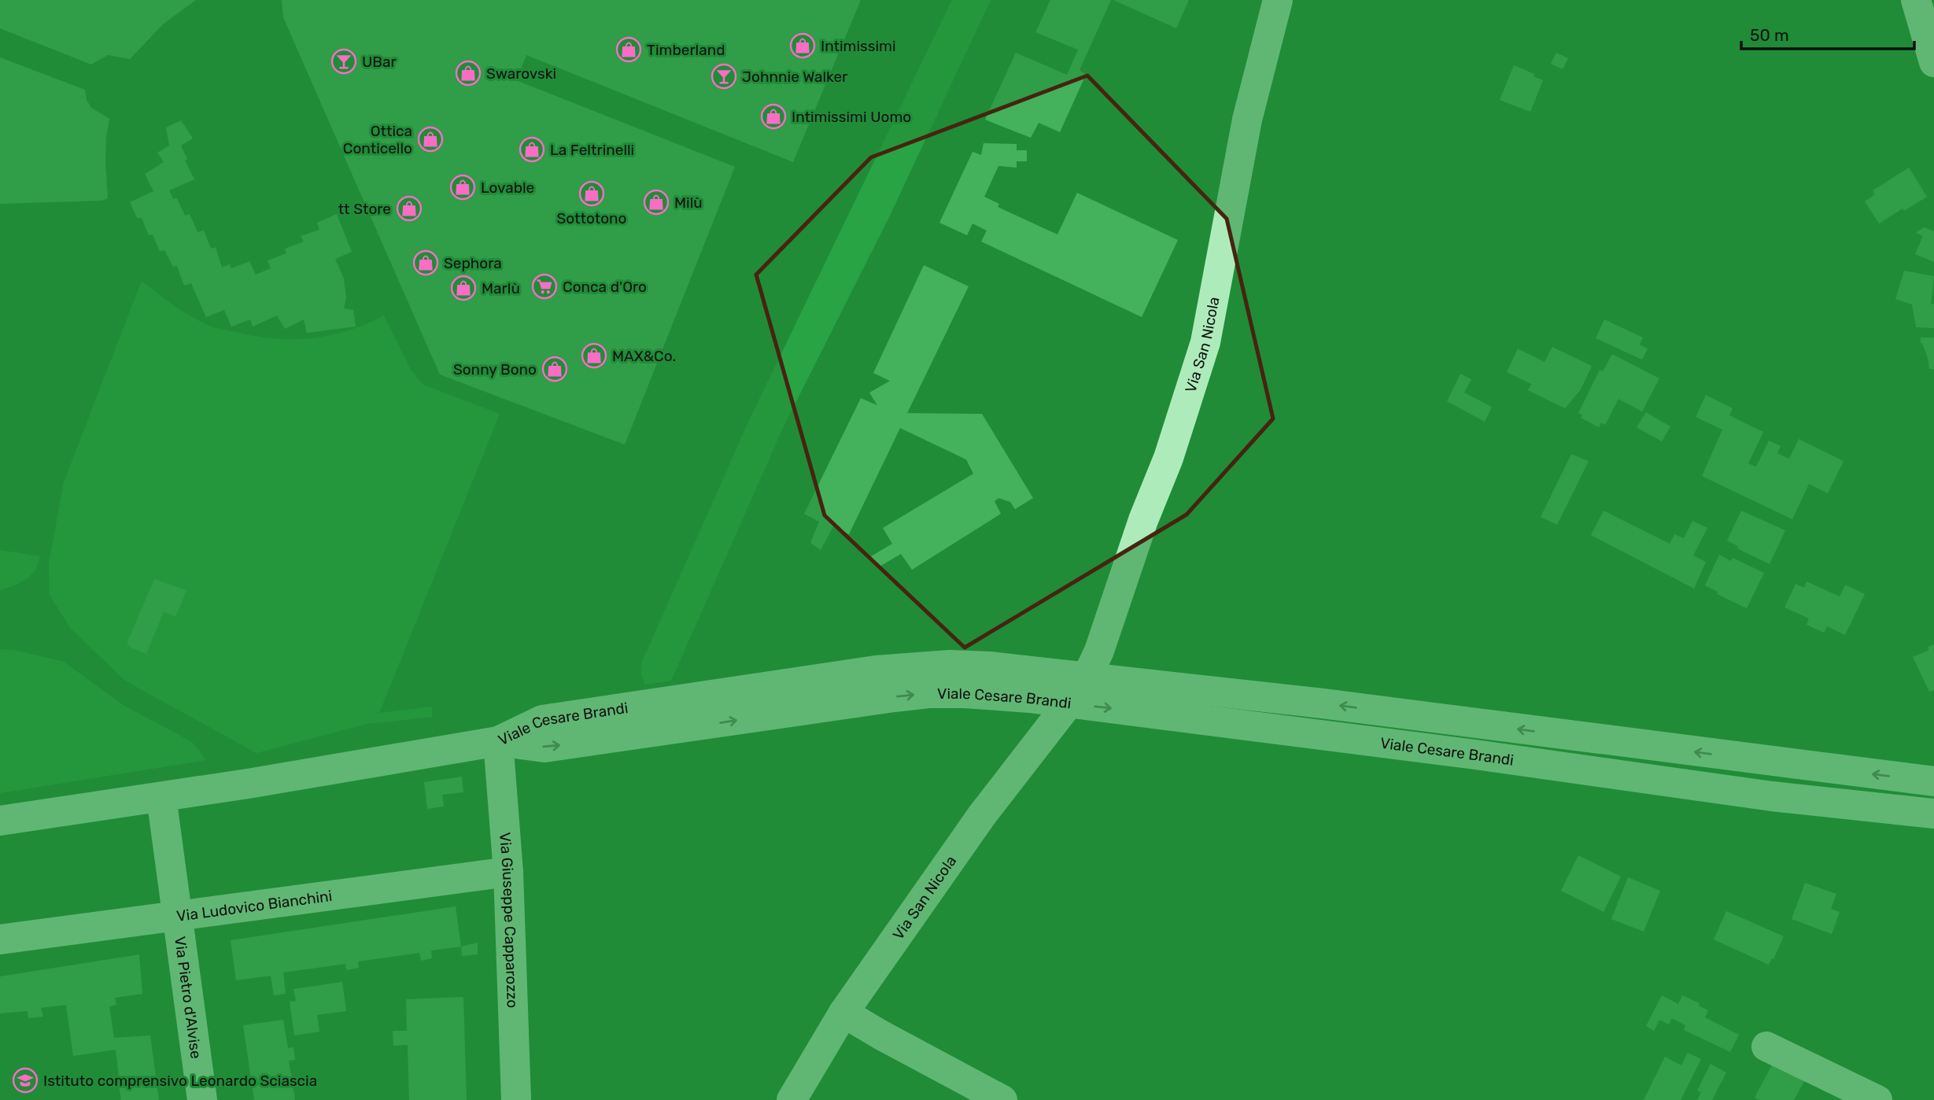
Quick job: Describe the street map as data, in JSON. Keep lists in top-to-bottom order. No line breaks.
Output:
{"streets":{"street":["Via San Nicola","Viale Cesare Brandi","Via Ludovico Bianchini","Via Giuseppe Capparozzo","Via Pietro d'Alvise"]},"crossings":[["Via San Nicola","Viale Cesare Brandi"],["Viale Cesare Brandi","Via Giuseppe Capparozzo"],["Via Ludovico Bianchini","Via Giuseppe Capparozzo"],["Via Ludovico Bianchini","Via Pietro d'Alvise"]],"places":{"shop":["Intimissimi","Timberland","Swarovski","Intimissimi Uomo","Ottica Conticello","La Feltrinelli","Lovable","Sottotono","Milù","tt Store","Sephora","Marlù","MAX&Co.","Sonny Bono"],"bar":["UBar","Johnnie Walker"],"supermarket":["Conca d'Oro"],"school or university":["Istituto comprensivo Leonardo Sciascia"]},"scale_bar":"50 m"}
